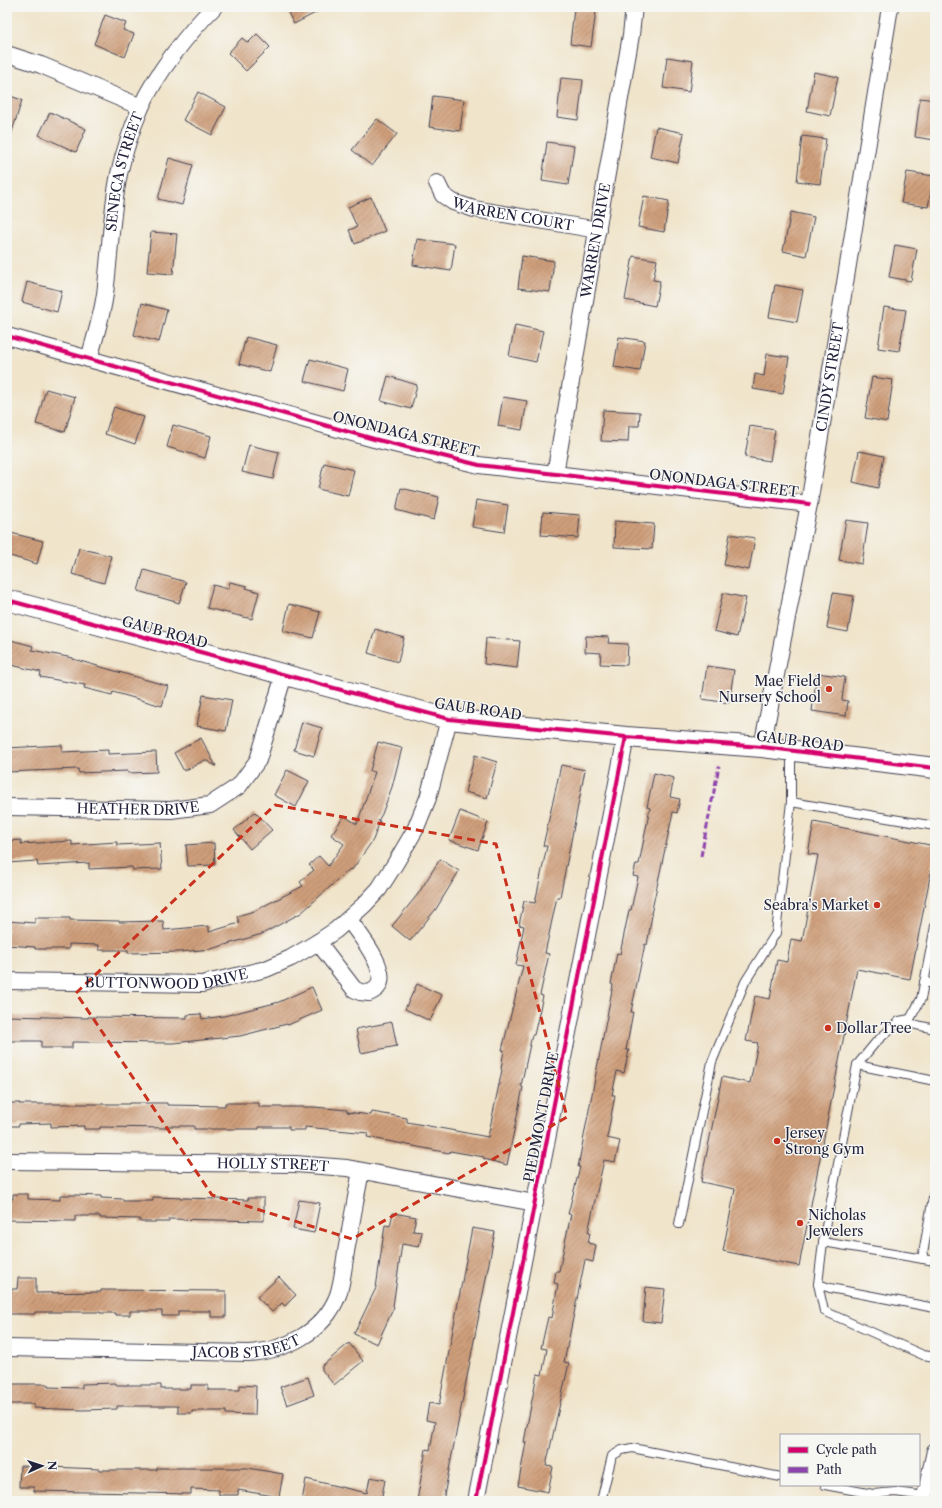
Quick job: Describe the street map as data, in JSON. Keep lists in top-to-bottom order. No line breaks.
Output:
{"streets":{"street":["SENECA STREET","WARREN COURT","WARREN DRIVE","CINDY STREET","ONONDAGA STREET","GAUB ROAD","HEATHER DRIVE","BUTTONWOOD DRIVE","PIEDMONT DRIVE","HOLLY STREET","JACOB STREET"]},"crossings":[["SENECA STREET","ONONDAGA STREET"],["WARREN COURT","WARREN DRIVE"],["WARREN DRIVE","ONONDAGA STREET"],["CINDY STREET","ONONDAGA STREET"],["CINDY STREET","GAUB ROAD"],["GAUB ROAD","HEATHER DRIVE"],["GAUB ROAD","BUTTONWOOD DRIVE"],["GAUB ROAD","PIEDMONT DRIVE"],["PIEDMONT DRIVE","HOLLY STREET"],["HOLLY STREET","JACOB STREET"]],"places":["Mae Field Nursery School","Seabra's Market","Dollar Tree","Jersey Strong Gym","Nicholas Jewelers"],"legend":["Cycle path","Path"],"north":"right"}
